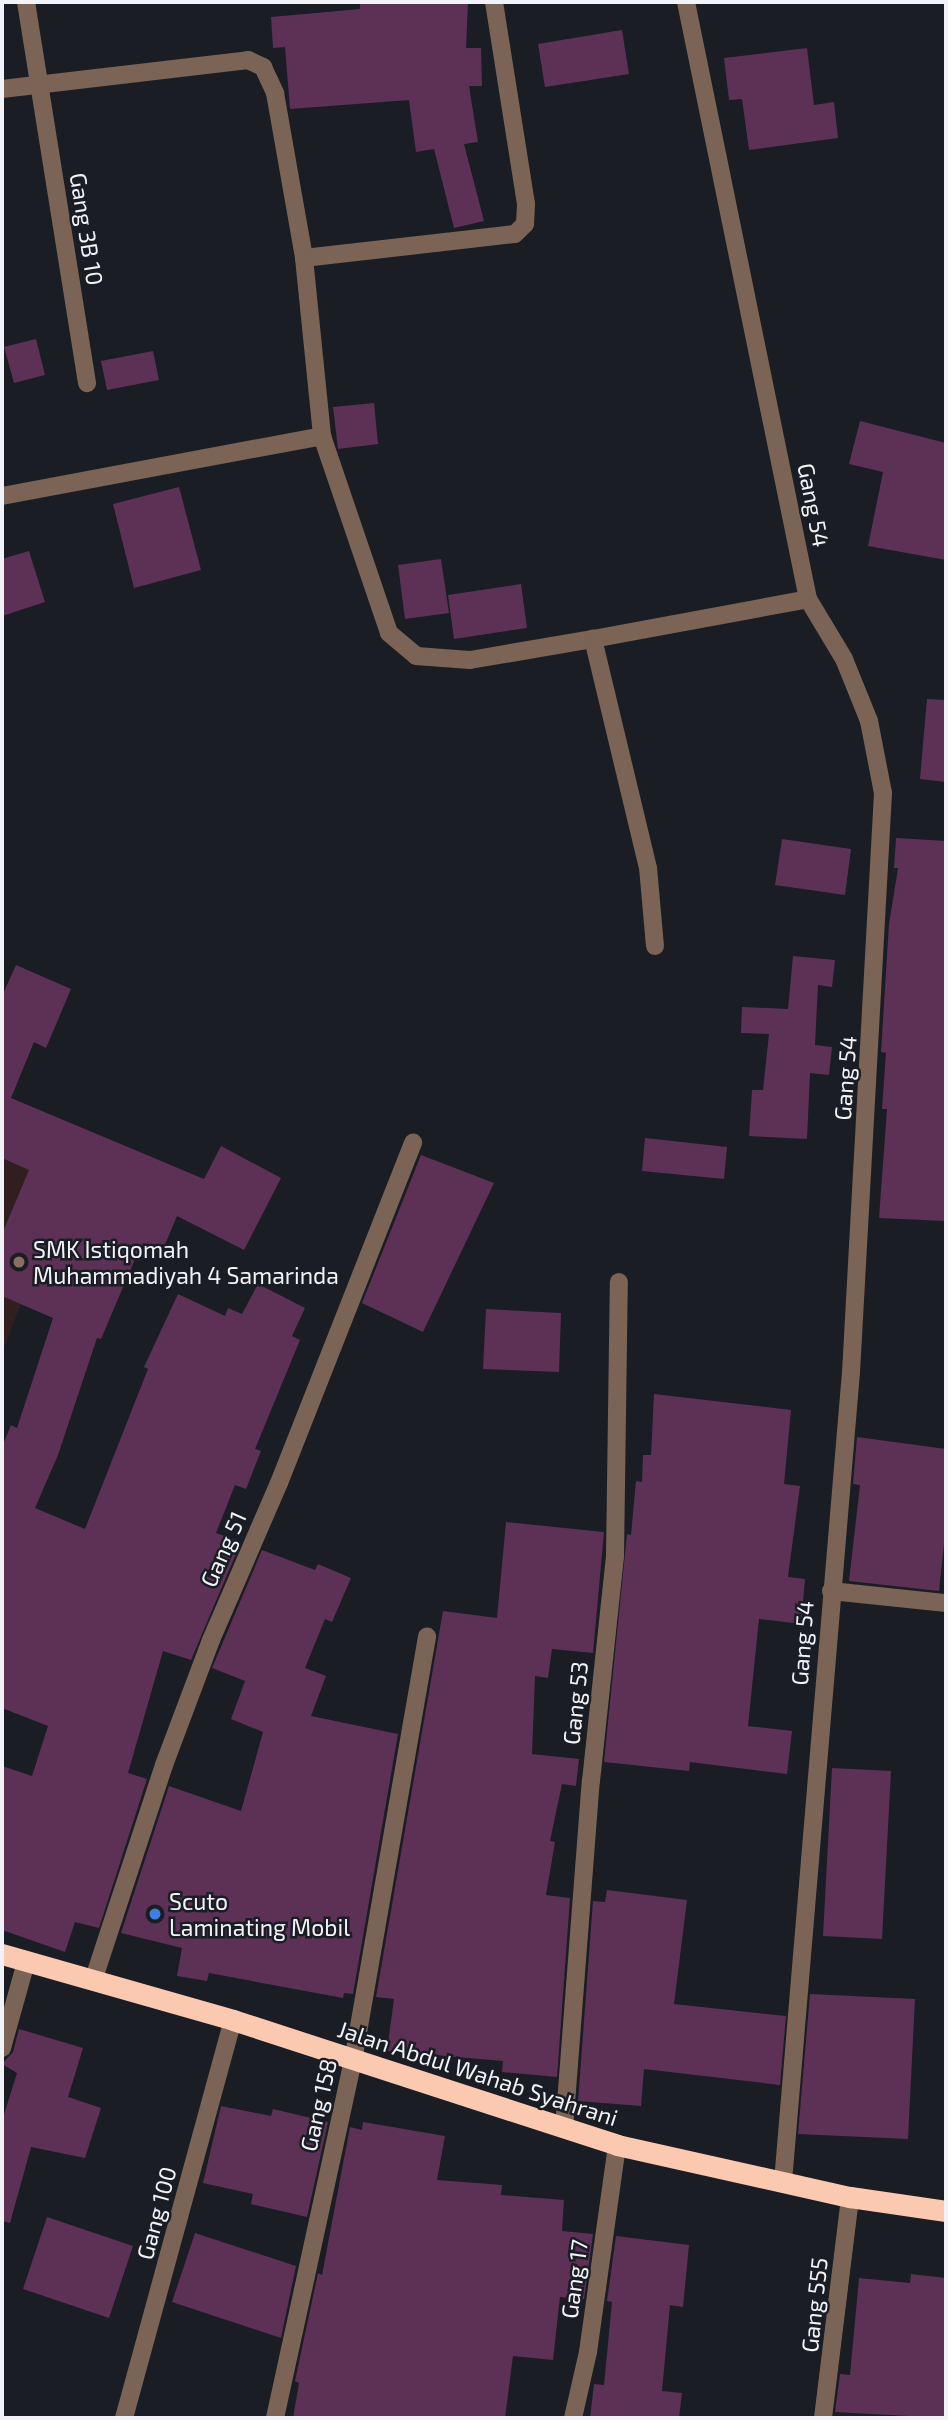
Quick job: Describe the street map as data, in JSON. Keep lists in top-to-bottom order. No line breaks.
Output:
{"streets":{"highway":["Jalan Abdul Wahab Syahrani"],"street":["Gang 3B 10","Gang 54","Gang 51","Gang 53","Gang 158","Gang 100","Gang 17","Gang 555"]},"crossings":[["Gang 54","Jalan Abdul Wahab Syahrani"],["Gang 51","Jalan Abdul Wahab Syahrani"],["Gang 53","Jalan Abdul Wahab Syahrani"],["Jalan Abdul Wahab Syahrani","Gang 158"],["Jalan Abdul Wahab Syahrani","Gang 100"],["Jalan Abdul Wahab Syahrani","Gang 17"],["Jalan Abdul Wahab Syahrani","Gang 555"]],"places":["SMK Istiqomah Muhammadiyah 4 Samarinda","Scuto Laminating Mobil"]}
